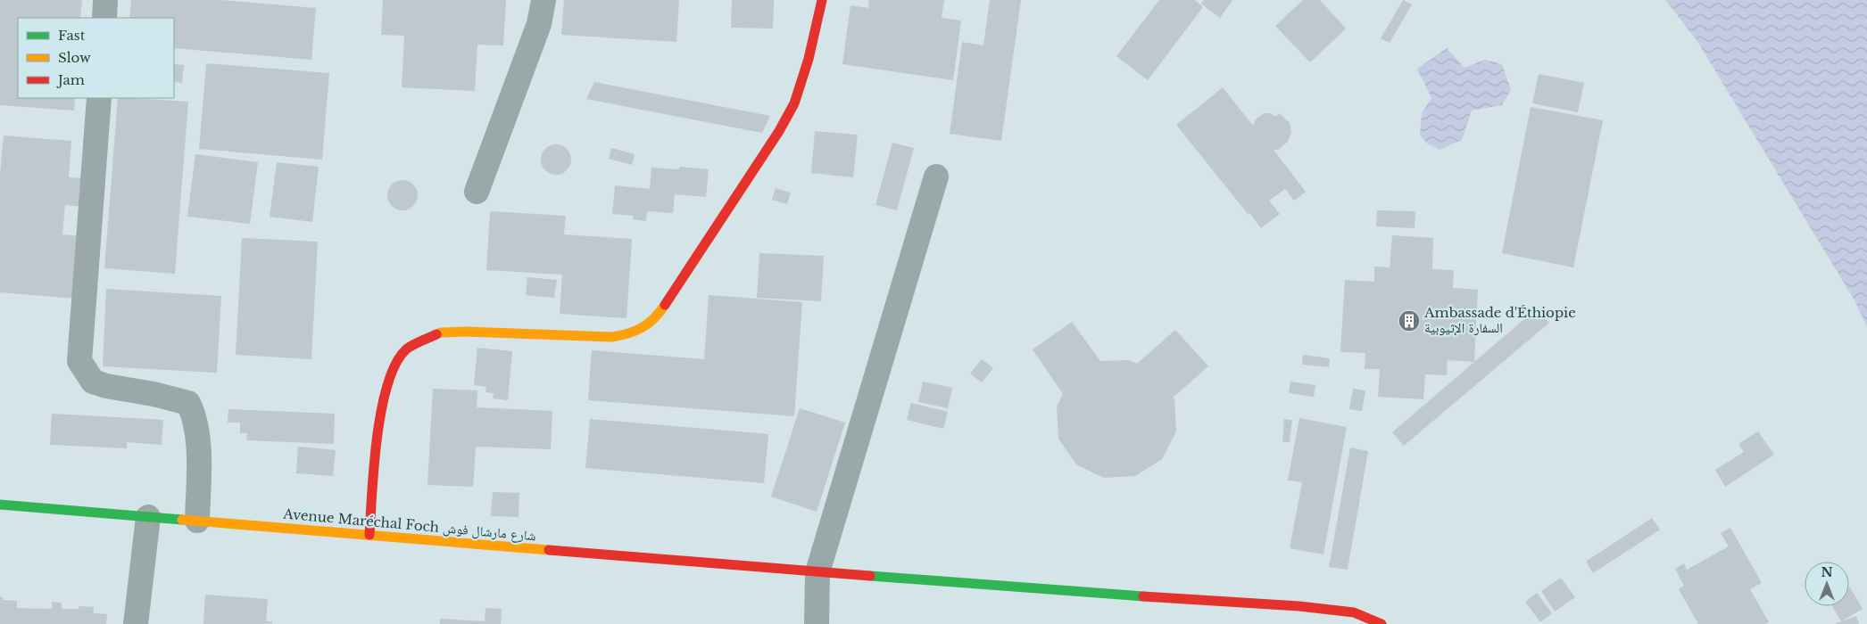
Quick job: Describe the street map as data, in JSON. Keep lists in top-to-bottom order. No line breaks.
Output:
{"streets":{"street":["Avenue Maréchal Foch شارع مارشال فوش"]},"places":{"building":["Ambassade d'Éthiopie السفارة الإثيوبية"]},"legend":["Fast","Slow","Jam"],"north":"top"}
